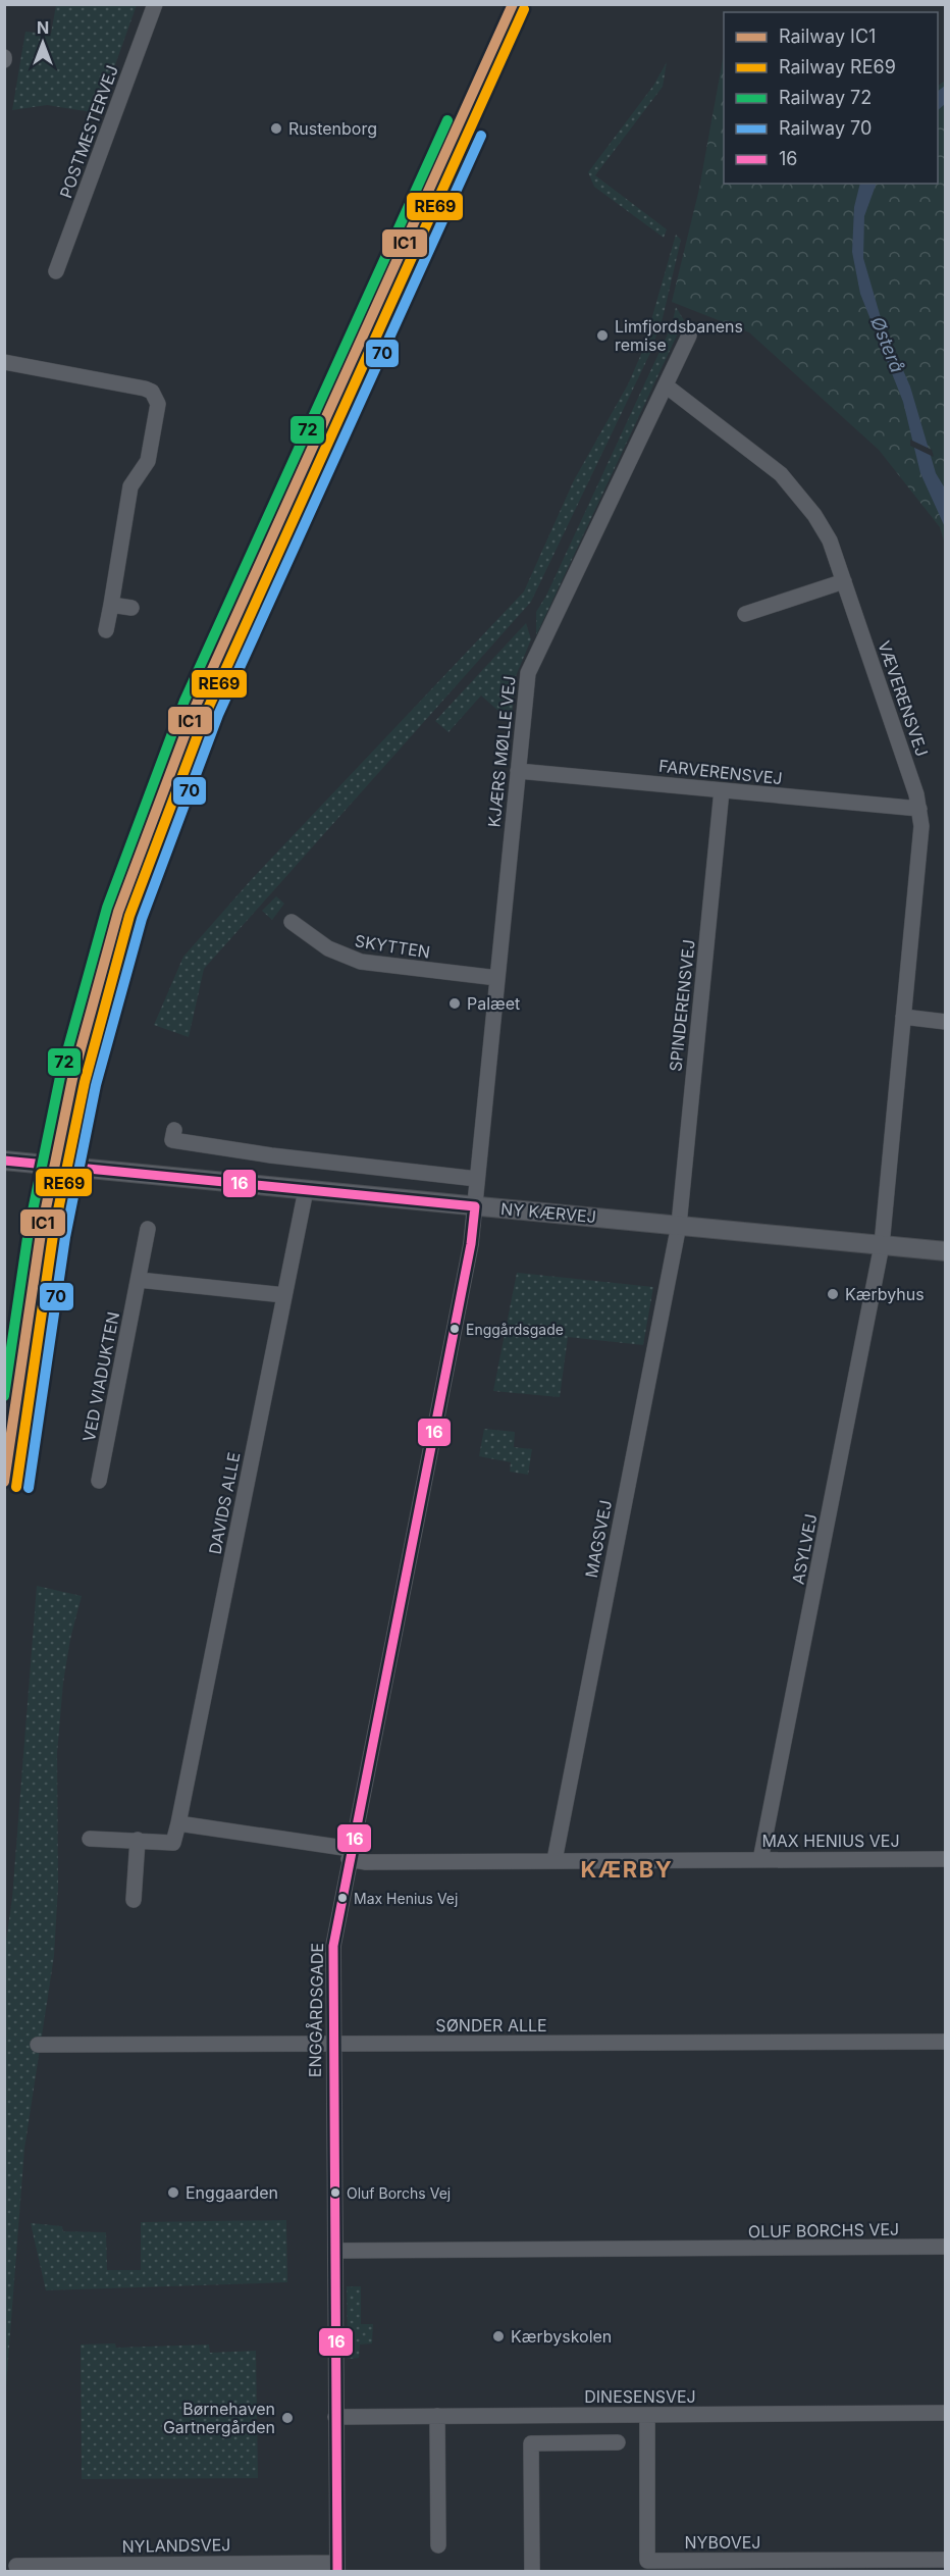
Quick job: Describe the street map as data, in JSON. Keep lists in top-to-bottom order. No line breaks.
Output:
{"streets":{"street":["POSTMESTERVEJ","VÆVERENSVEJ","KJÆRS MØLLE VEJ","FARVERENSVEJ","SKYTTEN","SPINDERENSVEJ","NY KÆRVEJ","VED VIADUKTEN","DAVIDS ALLE","MAGSVEJ","ASYLVEJ","MAX HENIUS VEJ","ENGGÅRDSGADE","SØNDER ALLE","OLUF BORCHS VEJ","DINESENSVEJ","NYBOVEJ","NYLANDSVEJ"]},"crossings":[["VÆVERENSVEJ","KJÆRS MØLLE VEJ"],["VÆVERENSVEJ","FARVERENSVEJ"],["VÆVERENSVEJ","NY KÆRVEJ"],["VÆVERENSVEJ","ASYLVEJ"],["KJÆRS MØLLE VEJ","FARVERENSVEJ"],["KJÆRS MØLLE VEJ","SKYTTEN"],["KJÆRS MØLLE VEJ","NY KÆRVEJ"],["KJÆRS MØLLE VEJ","ENGGÅRDSGADE"],["FARVERENSVEJ","SPINDERENSVEJ"],["SPINDERENSVEJ","NY KÆRVEJ"],["SPINDERENSVEJ","MAGSVEJ"],["NY KÆRVEJ","DAVIDS ALLE"],["NY KÆRVEJ","MAGSVEJ"],["NY KÆRVEJ","ASYLVEJ"],["NY KÆRVEJ","ENGGÅRDSGADE"],["MAGSVEJ","MAX HENIUS VEJ"],["ASYLVEJ","MAX HENIUS VEJ"],["MAX HENIUS VEJ","ENGGÅRDSGADE"],["ENGGÅRDSGADE","SØNDER ALLE"],["ENGGÅRDSGADE","OLUF BORCHS VEJ"],["ENGGÅRDSGADE","DINESENSVEJ"],["ENGGÅRDSGADE","NYLANDSVEJ"],["DINESENSVEJ","NYBOVEJ"]],"districts":["KÆRBY"],"water":["Østerå"],"places":["Rustenborg","Limfjordsbanens remise","Palæet","Kærbyhus","Enggårdsgade","Max Henius Vej","Enggaarden","Oluf Borchs Vej","Kærbyskolen","Børnehaven Gartnergården"],"lines":["rail line IC1","rail line RE69","rail line 72","rail line 70","transit line 16"],"legend":["Railway IC1","Railway RE69","Railway 72","Railway 70","16"],"north":"top"}
